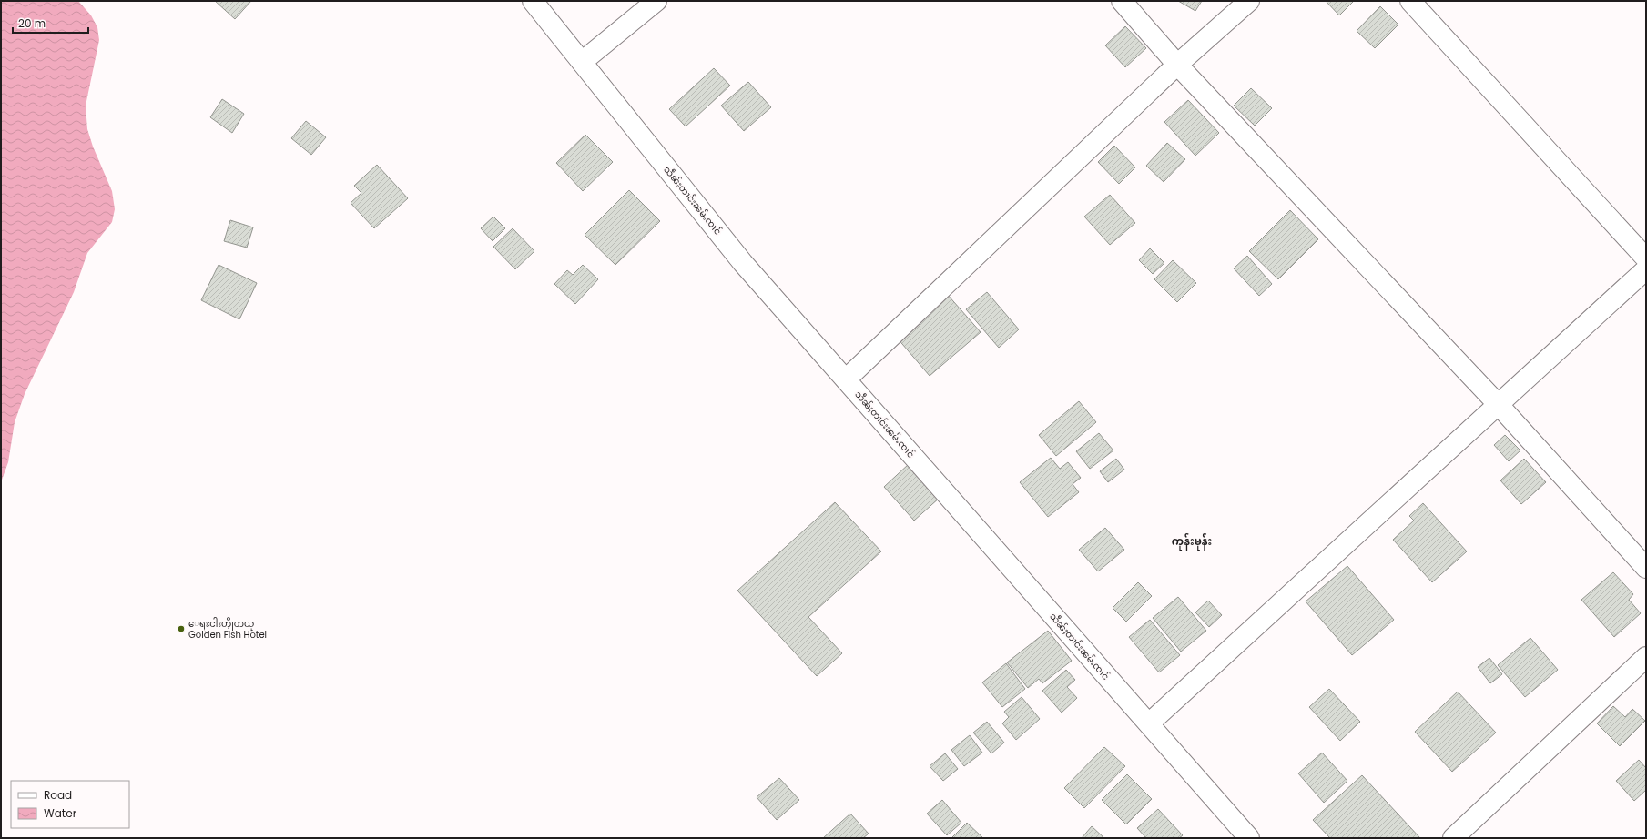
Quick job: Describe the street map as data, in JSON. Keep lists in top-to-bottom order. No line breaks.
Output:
{"streets":{"main road":["သဵၼ်ႈတၢင်းၼမ်ႉၸၢင်"]},"districts":["ကုန်းမုန်း"],"places":["ေရႊငါးဟိုုတယ္ Golden Fish Hotel"],"legend":["Road","Water"],"scale_bar":"20 m"}
